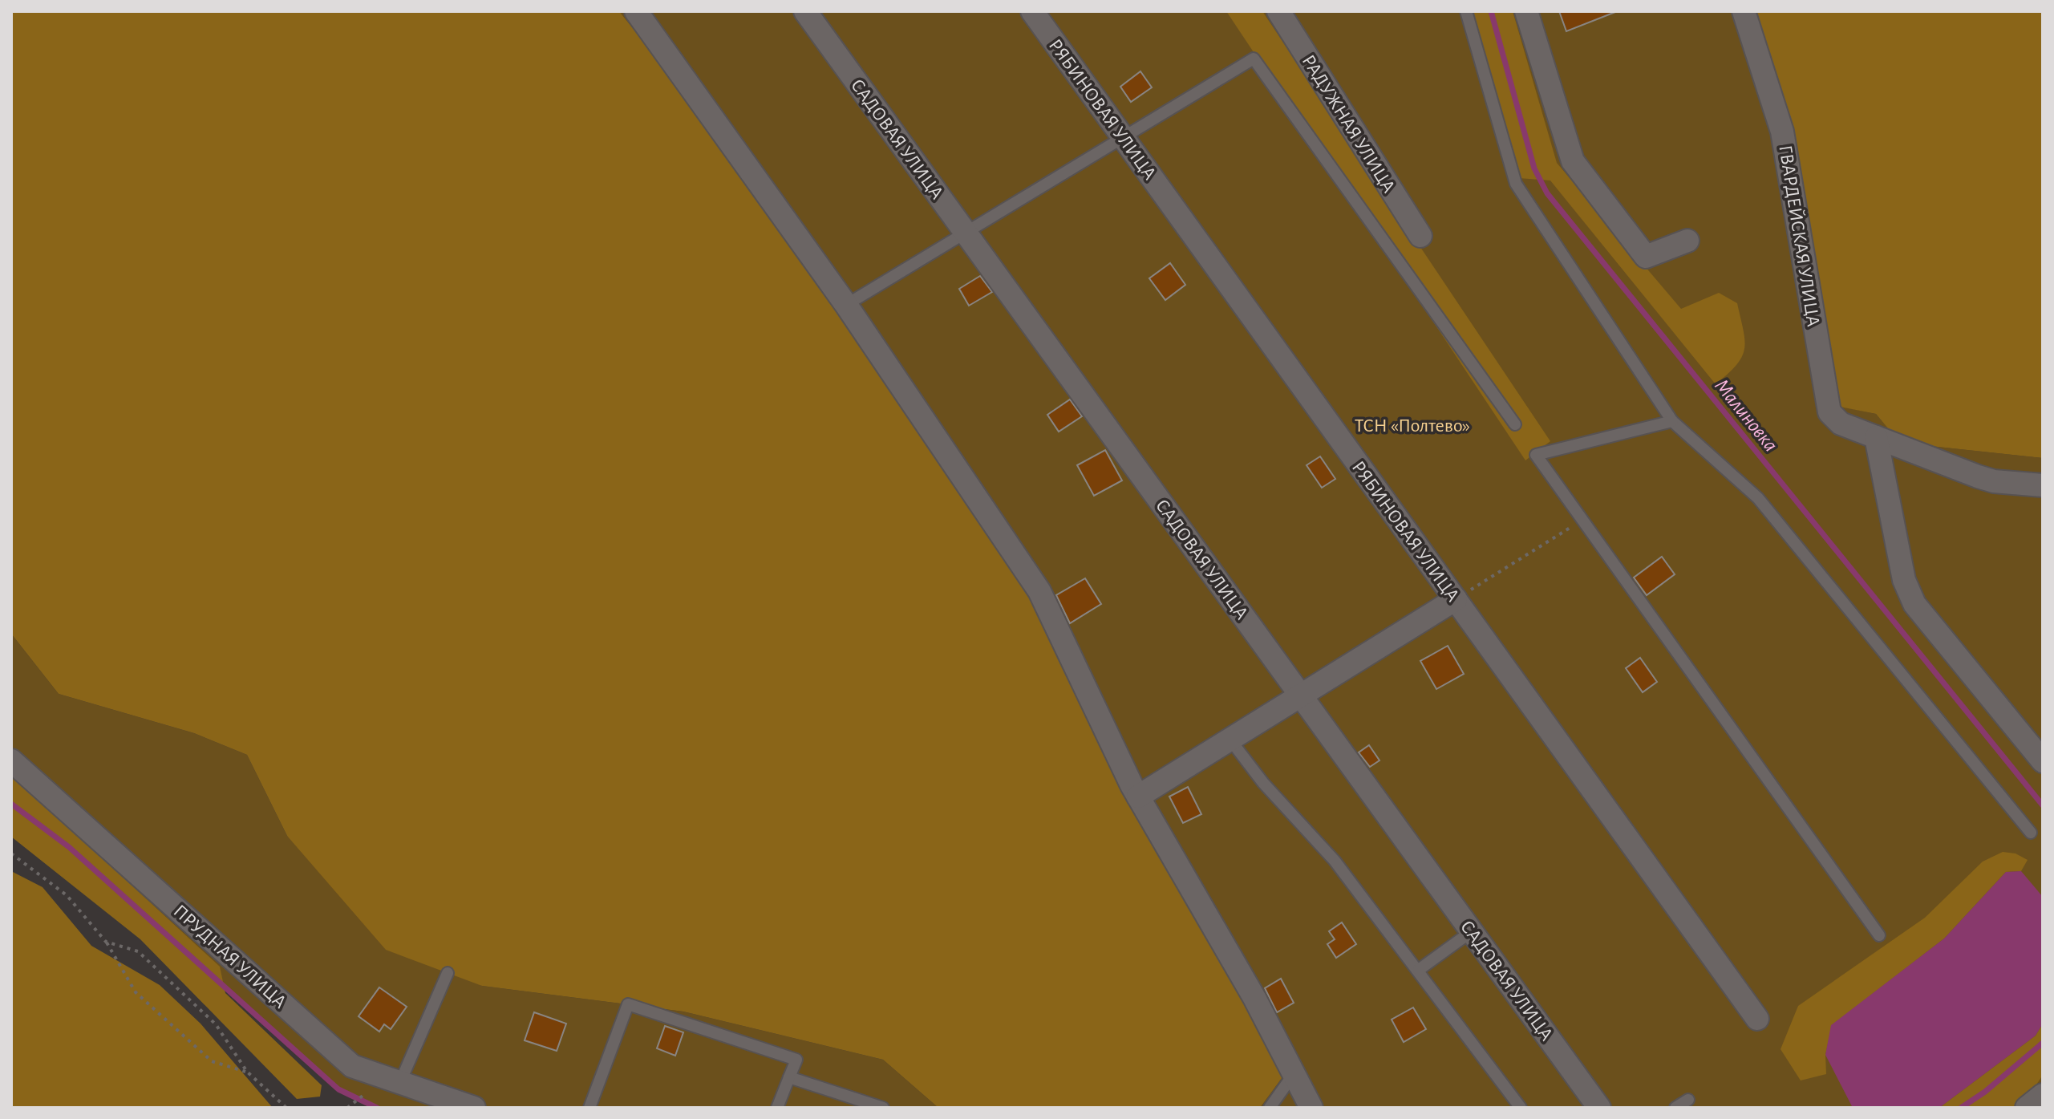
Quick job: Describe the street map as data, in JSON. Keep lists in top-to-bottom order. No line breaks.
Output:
{"streets":{"street":["РЯБИНОВАЯ УЛИЦА","РАДУЖНАЯ УЛИЦА","САДОВАЯ УЛИЦА","ГВАРДЕЙСКАЯ УЛИЦА","ПРУДНАЯ УЛИЦА"]},"water":["Малиновка"],"parks":["ТСН «Полтево»"]}
